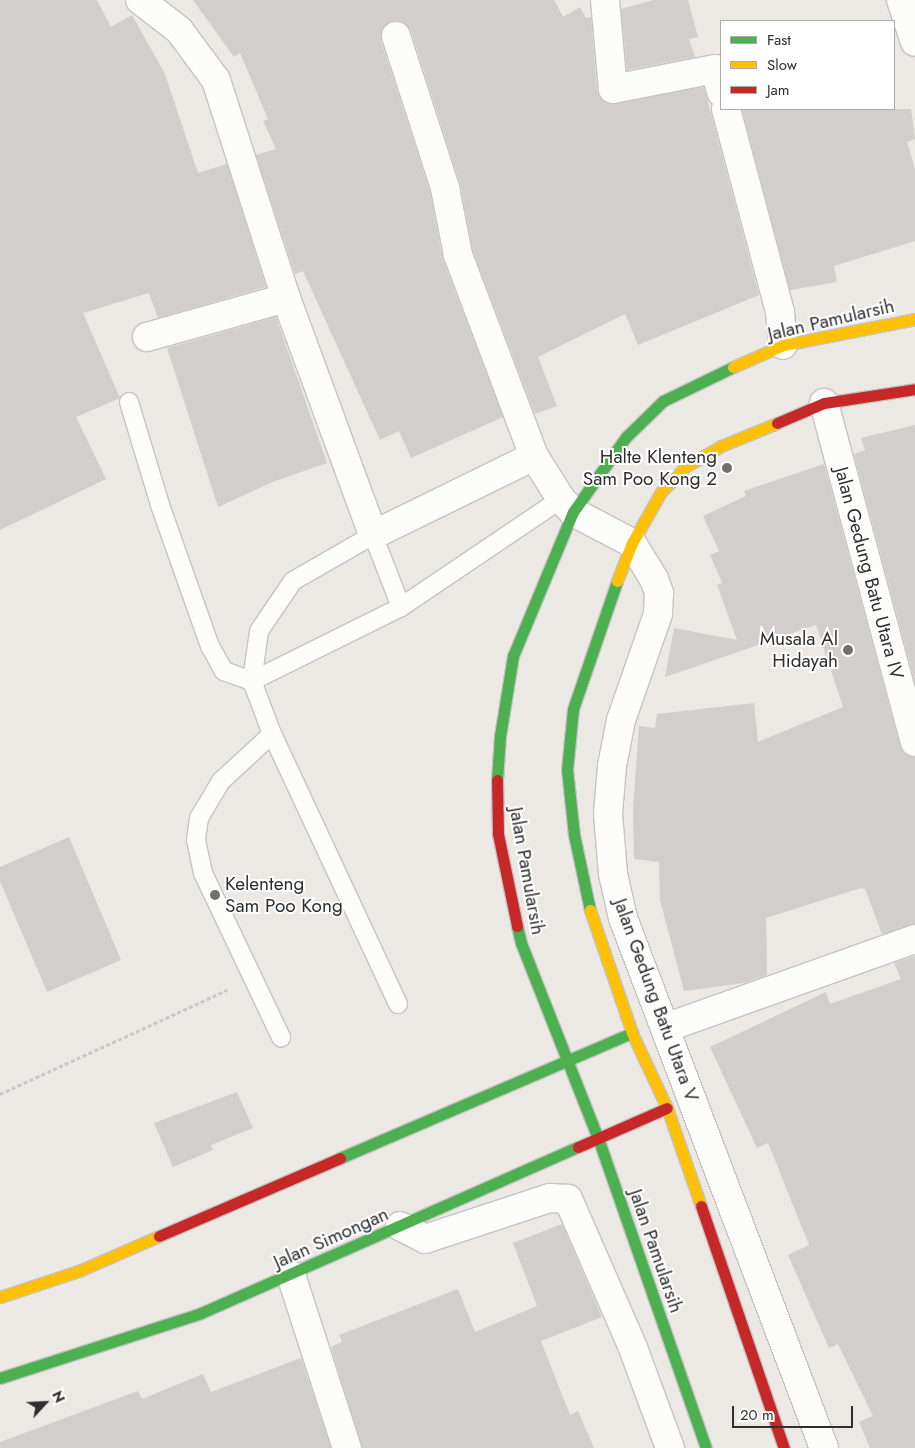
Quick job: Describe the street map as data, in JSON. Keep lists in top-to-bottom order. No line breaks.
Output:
{"streets":{"main road":["Jalan Pamularsih","Jalan Simongan"],"street":["Jalan Gedung Batu Utara IV","Jalan Gedung Batu Utara V"]},"crossings":[["Jalan Pamularsih","Jalan Simongan"]],"places":["Halte Klenteng Sam Poo Kong 2","Musala Al Hidayah","Kelenteng Sam Poo Kong"],"legend":["Fast","Slow","Jam"],"scale_bar":"20 m","north":"top right"}
